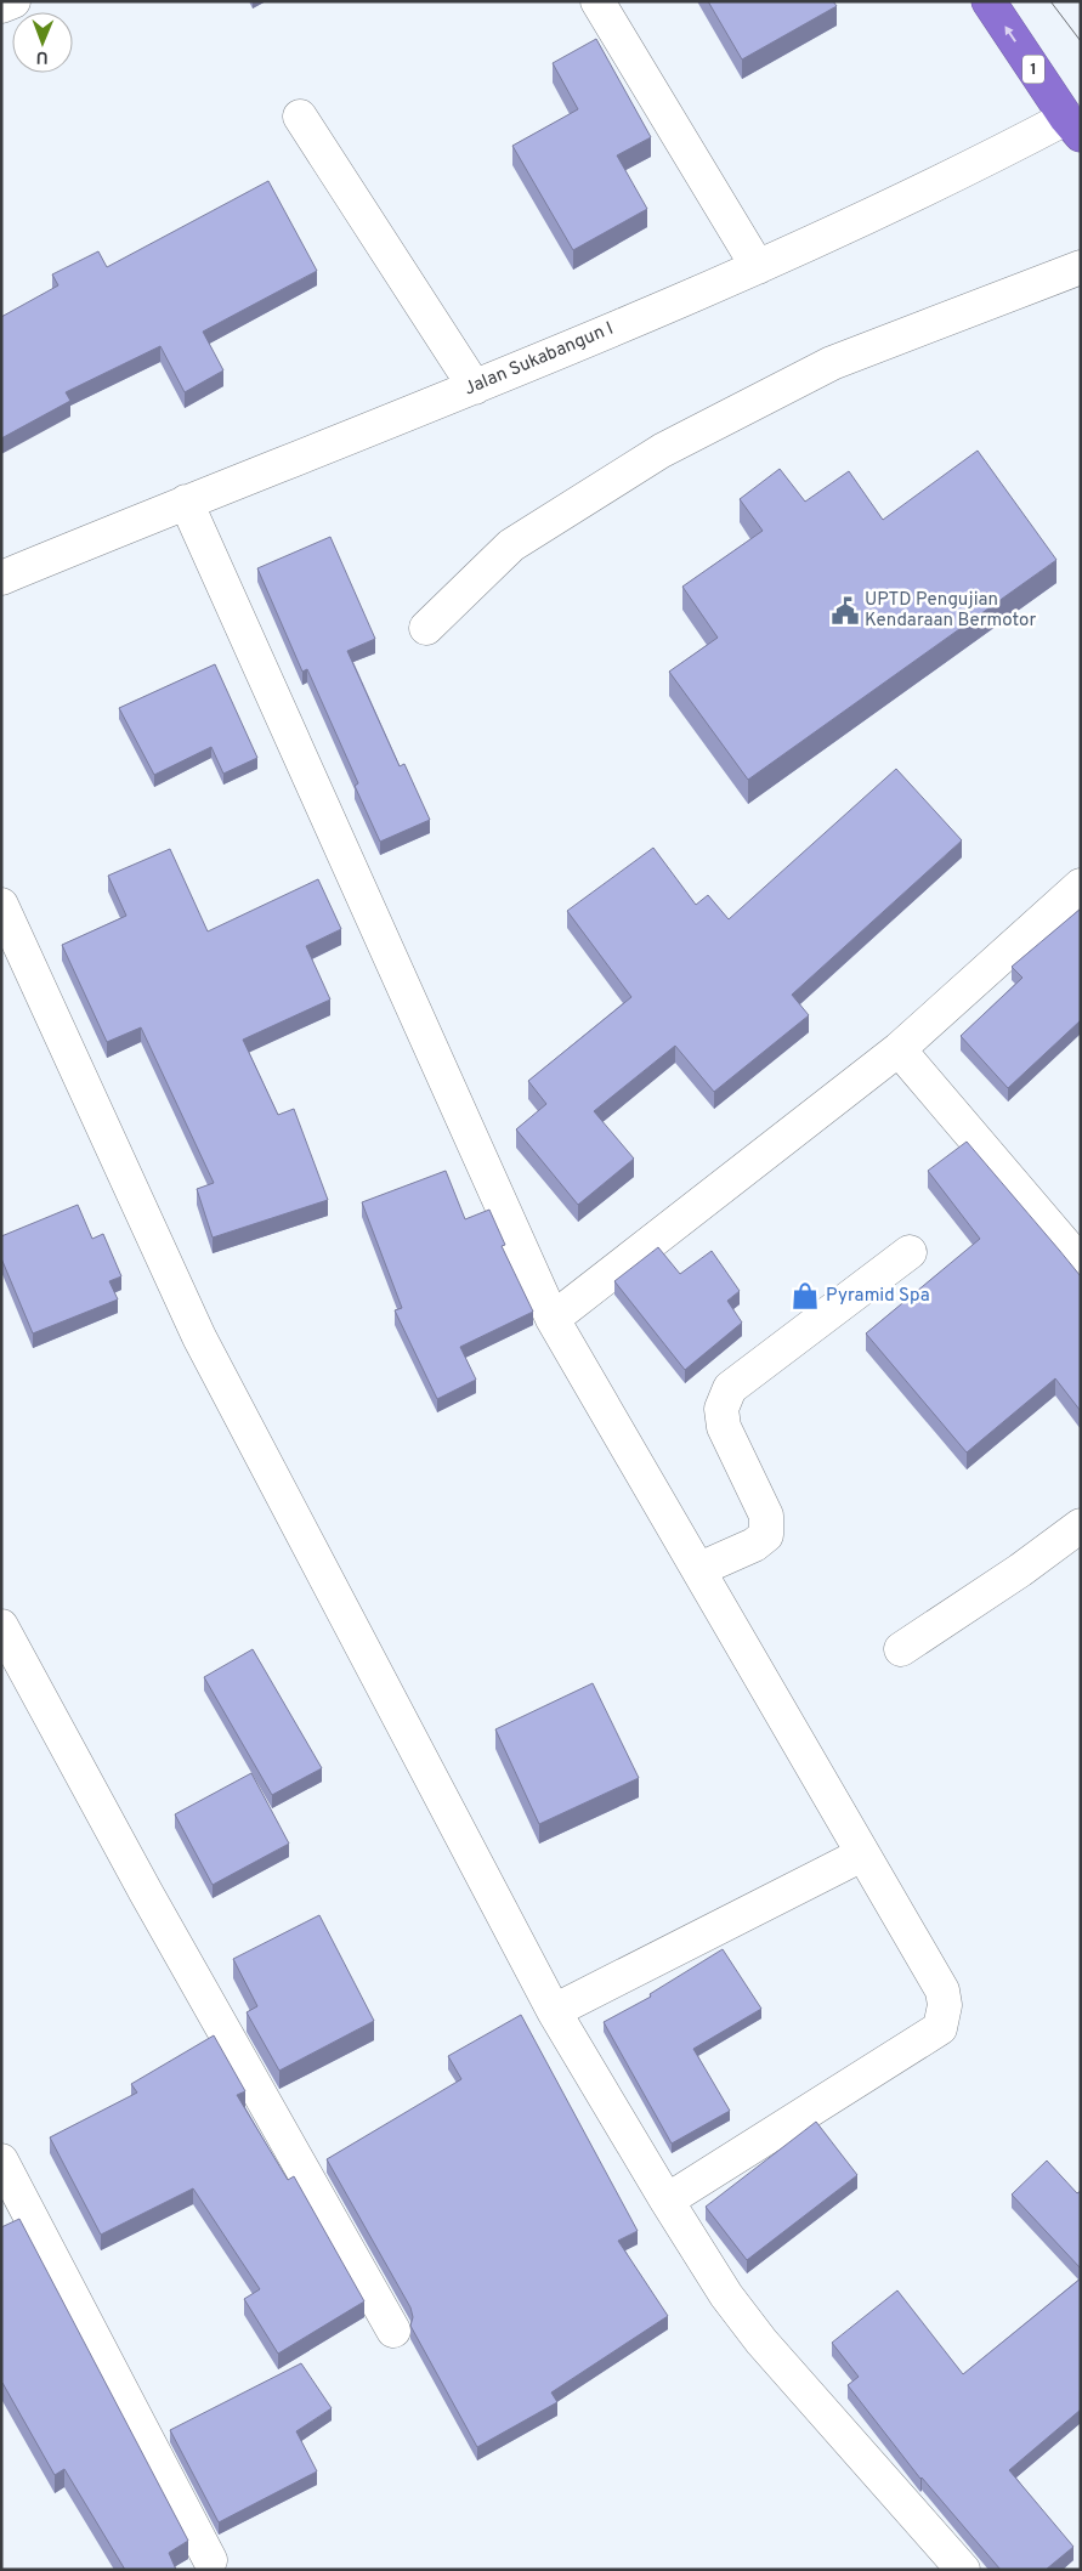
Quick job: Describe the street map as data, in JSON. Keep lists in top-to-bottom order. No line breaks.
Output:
{"streets":{"highway":["1"],"street":["Jalan Sukabangun I"]},"crossings":[["1","Jalan Sukabangun I"]],"places":{"public building":["UPTD Pengujian Kendaraan Bermotor"],"shop":["Pyramid Spa"]},"north":"bottom"}
